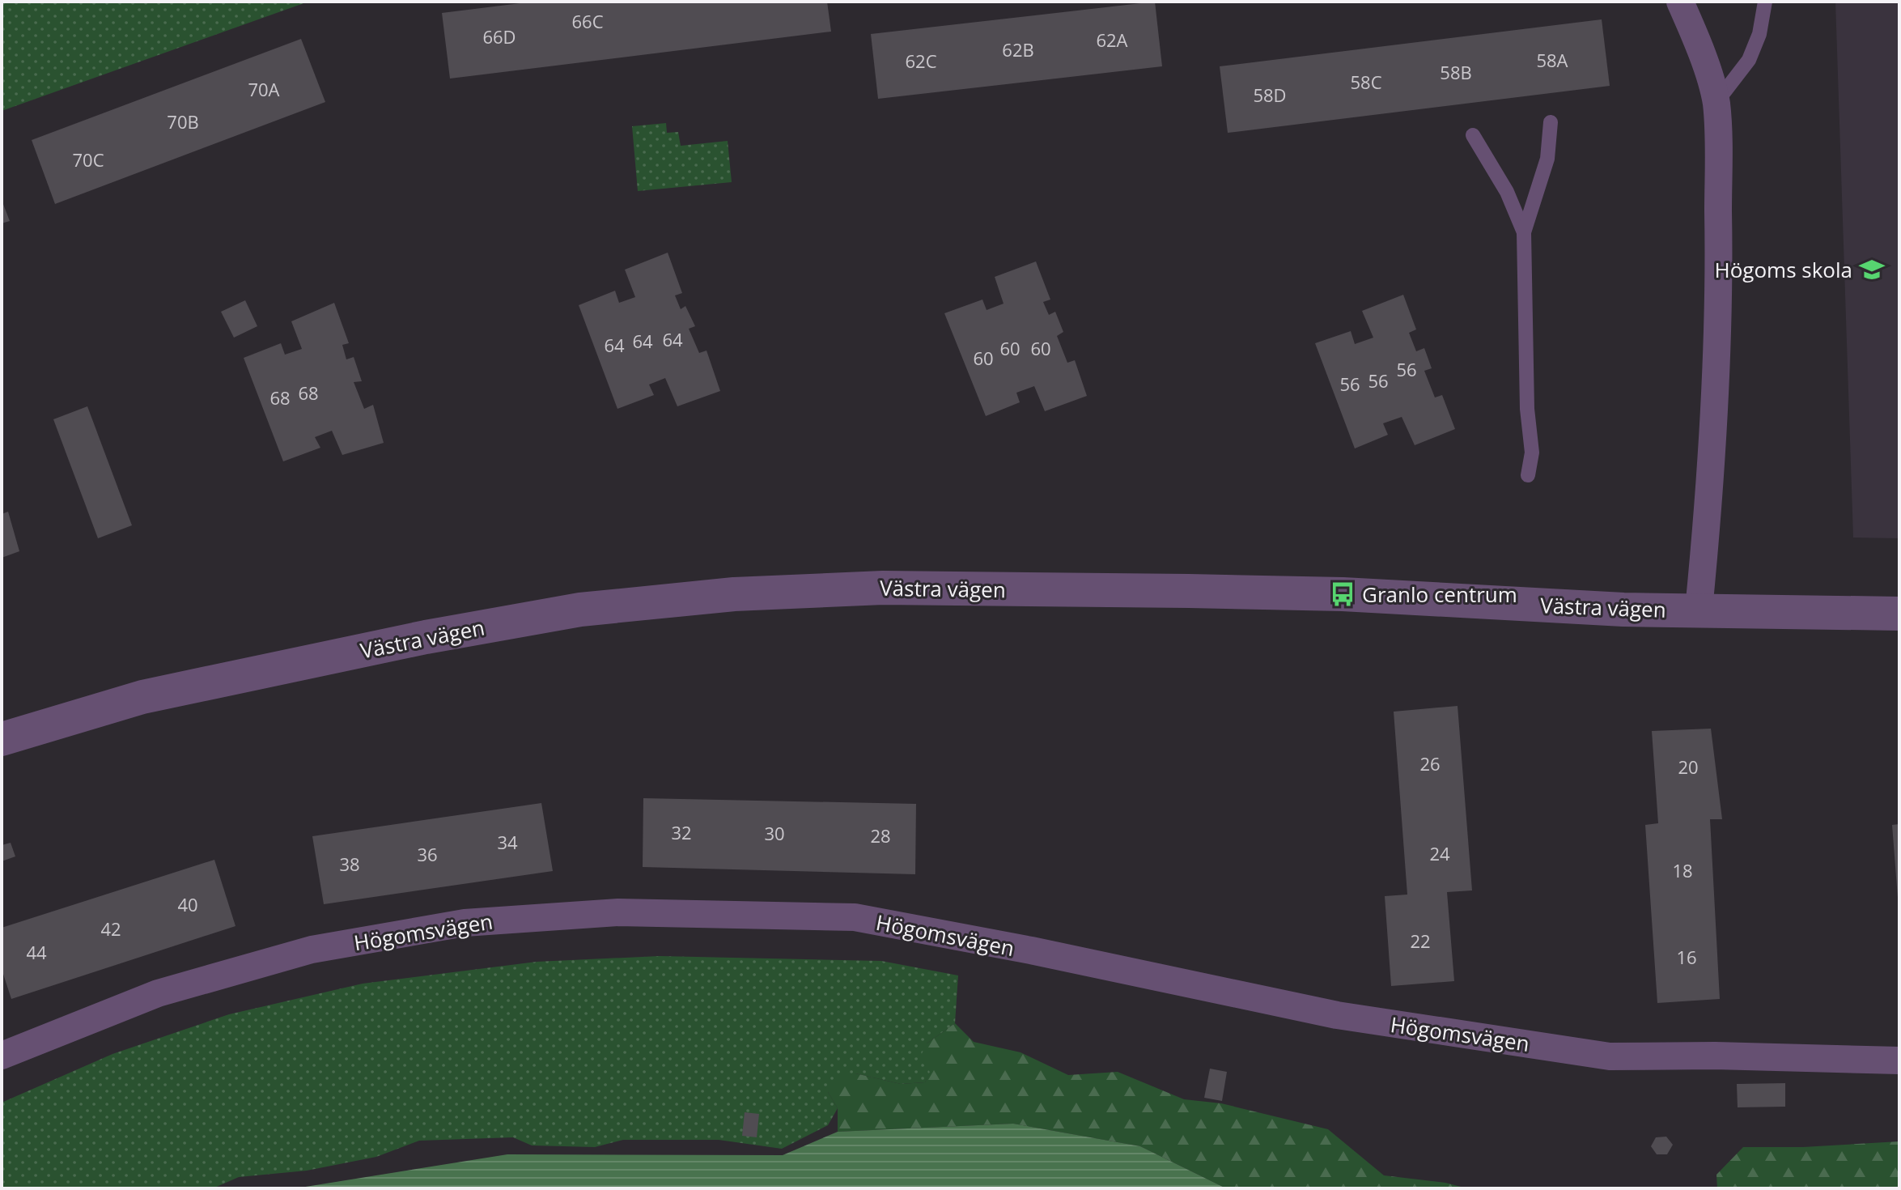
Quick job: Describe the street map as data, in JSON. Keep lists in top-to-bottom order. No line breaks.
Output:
{"streets":{"street":["Västra vägen","Högomsvägen"]},"places":{"school or university":["Högoms skola"],"bus stop":["Granlo centrum"]},"house_numbers":["66C","66D","62A","62B","58A","62C","58B","58C","70A","58D","70B","70C","64","64","64","60","60","60","56","56","56","68","68","26","20","32","30","28","34","24","36","38","18","40","42","22","44","16"]}
